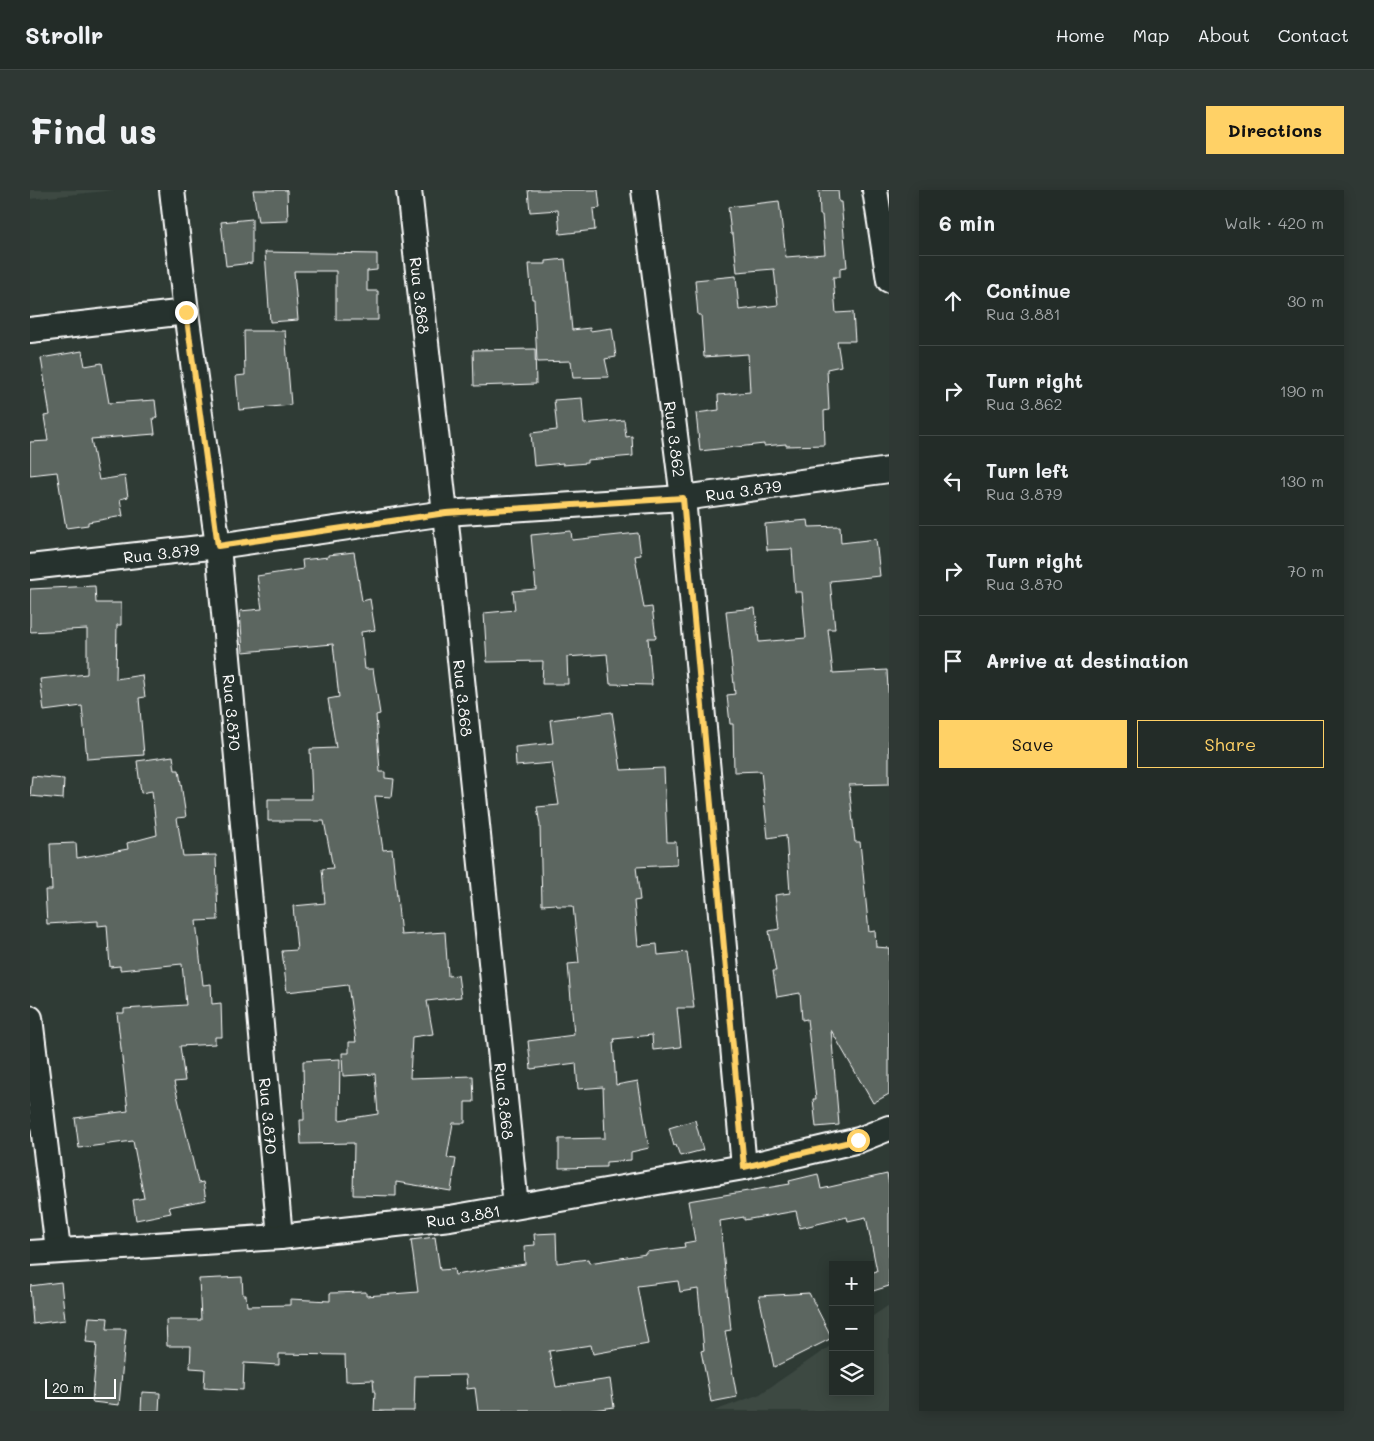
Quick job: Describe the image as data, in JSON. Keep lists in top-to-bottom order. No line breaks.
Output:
{"streets":{"street":["Rua 3.868","Rua 3.862","Rua 3.879","Rua 3.870","Rua 3.881"]},"crossings":[["Rua 3.868","Rua 3.879"],["Rua 3.868","Rua 3.881"],["Rua 3.862","Rua 3.879"],["Rua 3.862","Rua 3.881"],["Rua 3.879","Rua 3.870"],["Rua 3.870","Rua 3.881"]],"scale_bar":"20 m","page":{"header":"Strollr","nav":["Home","Map","About","Contact"],"buttons":["Directions",["Save","Share"]],"title":"Find us","heading":["6 min","Walk · 420 m"],"list":[["Continue","Rua 3.881","30 m"],["Turn right","Rua 3.862","190 m"],["Turn left","Rua 3.879","130 m"],["Turn right","Rua 3.870","70 m"],"Arrive at destination"],"map_buttons":["+","−"],"scale":"20 m"}}
